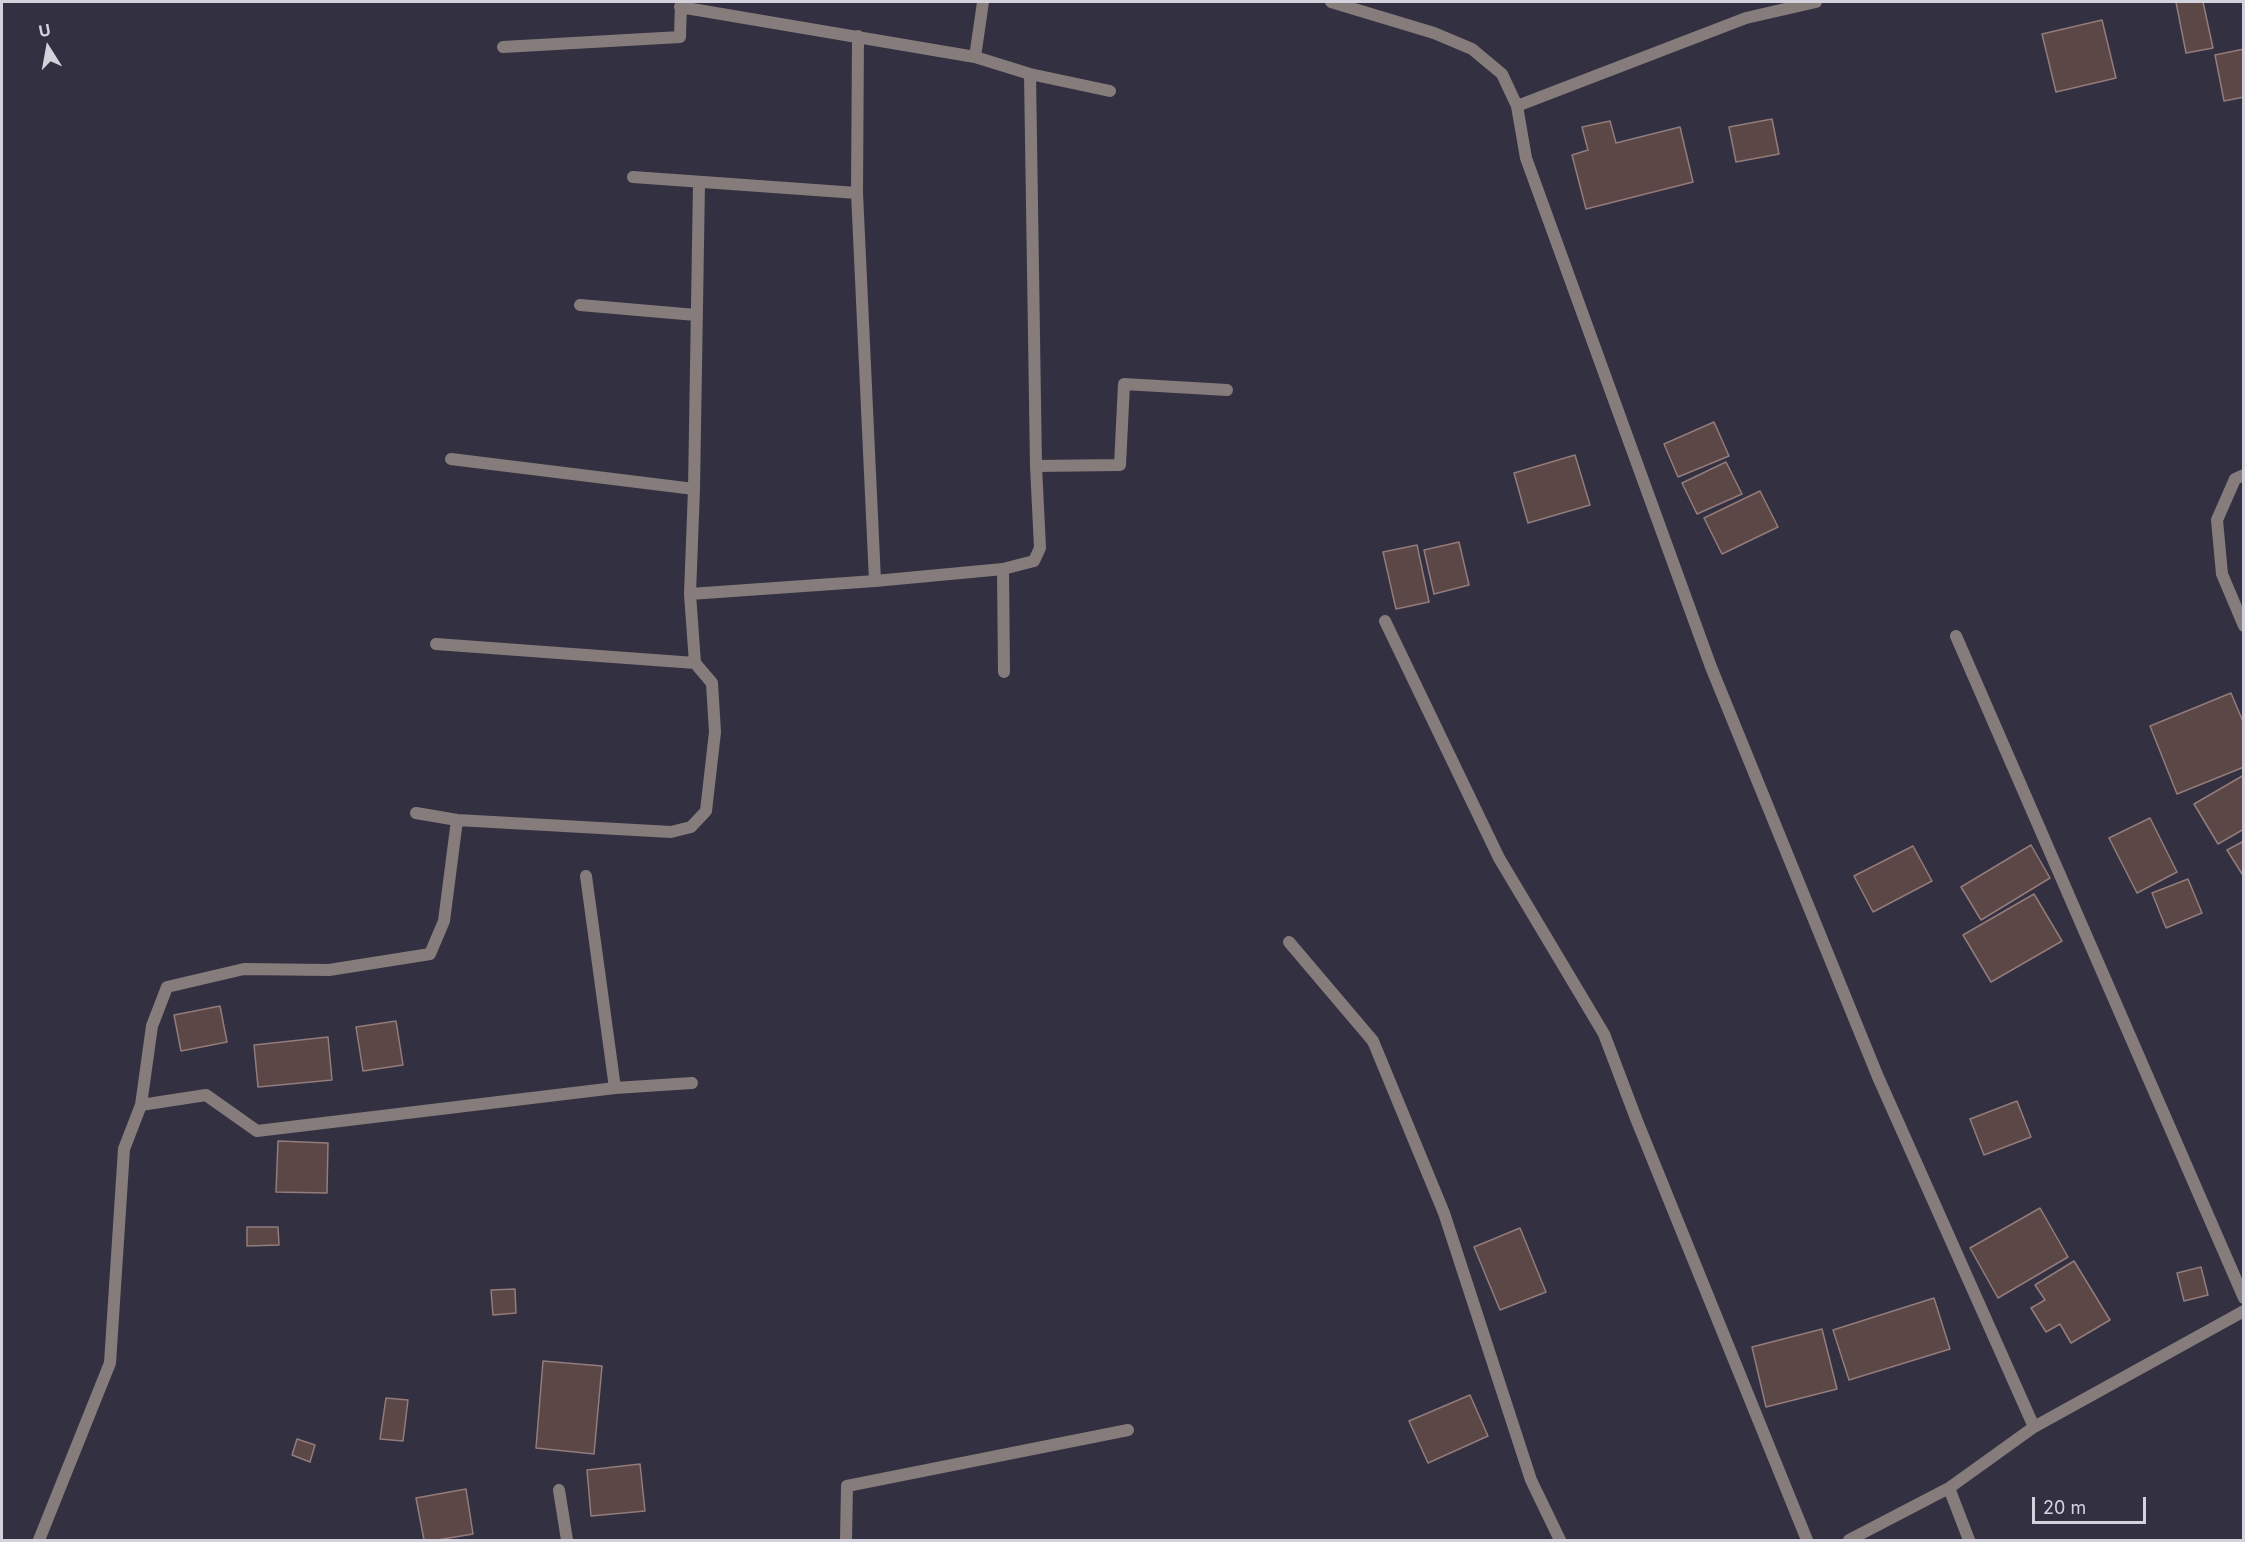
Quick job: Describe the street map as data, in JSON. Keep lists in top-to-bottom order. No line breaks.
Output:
{"scale_bar":"20 m","north":"top"}
